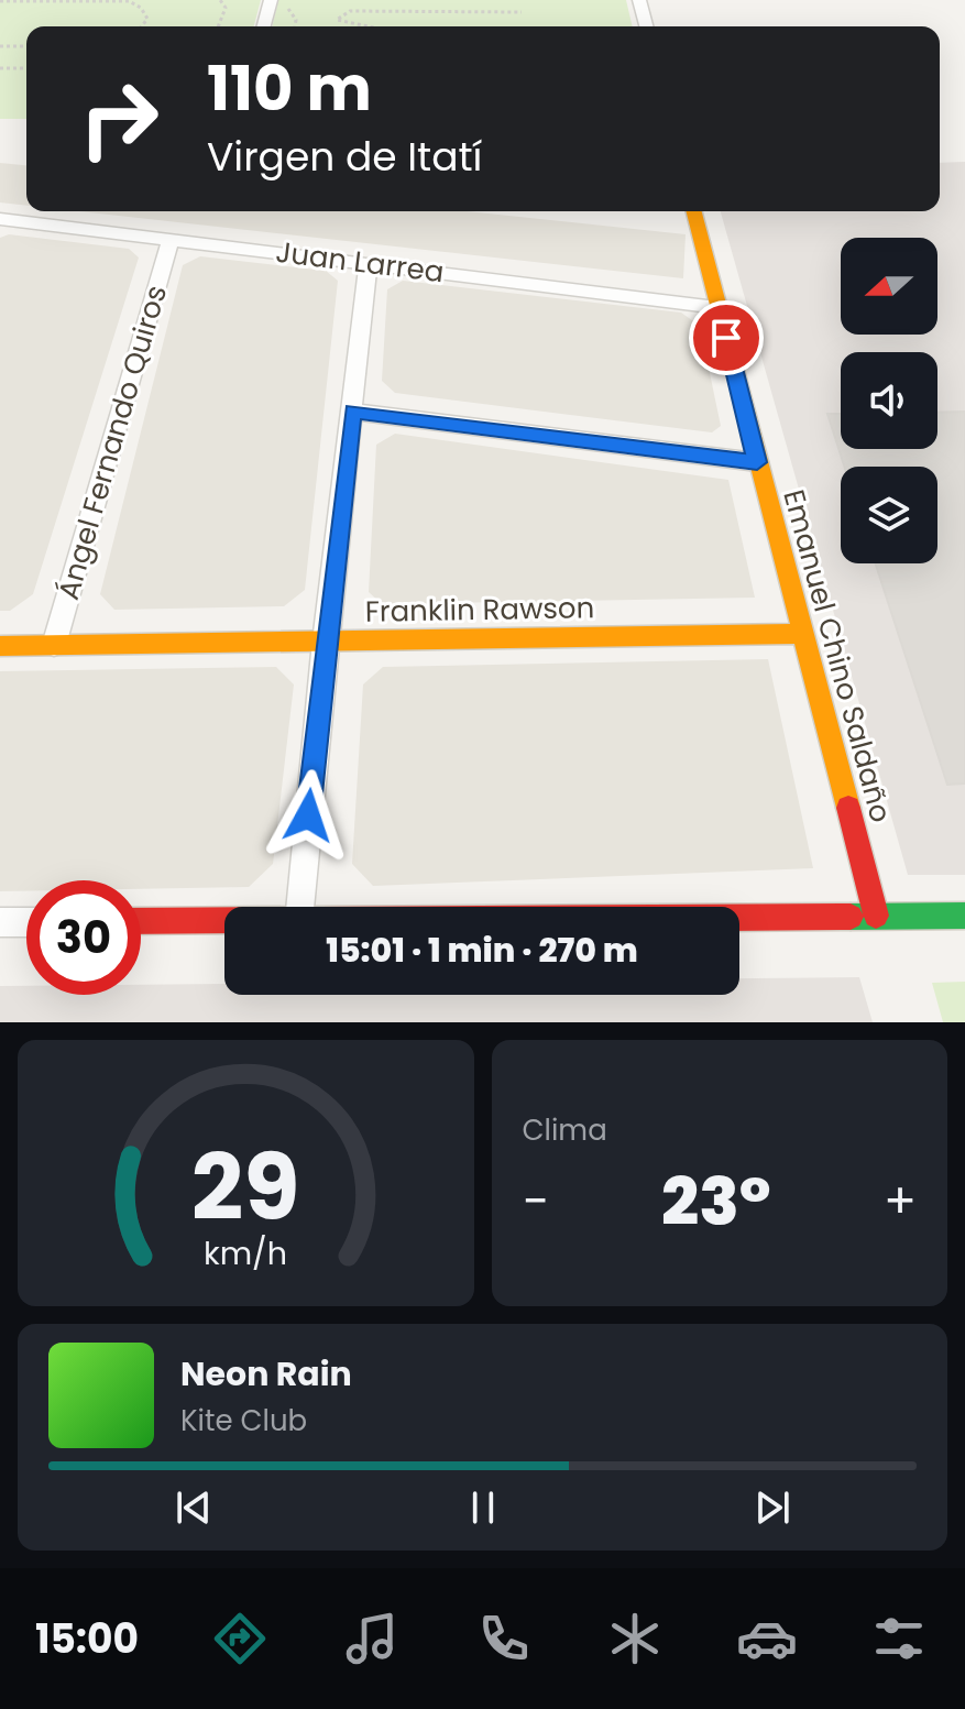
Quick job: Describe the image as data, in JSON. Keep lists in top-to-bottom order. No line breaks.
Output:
{"streets":{"street":["Juan Larrea","Ángel Fernando Quiros","Franklin Rawson","Emanuel Chino Saldaño"]},"crossings":[["Juan Larrea","Ángel Fernando Quiros"],["Juan Larrea","Emanuel Chino Saldaño"],["Ángel Fernando Quiros","Franklin Rawson"],["Franklin Rawson","Emanuel Chino Saldaño"]],"north":"left","page":{"turn":["110 m","Virgen de Itatí"],"limit":"30","trip":"15:01 · 1 min · 270 m","tile":"Clima","heat":["−","23°","+"],"song":["Neon Rain","Kite Club"],"tabs":"15:00","gauge":["29","km/h"]}}
